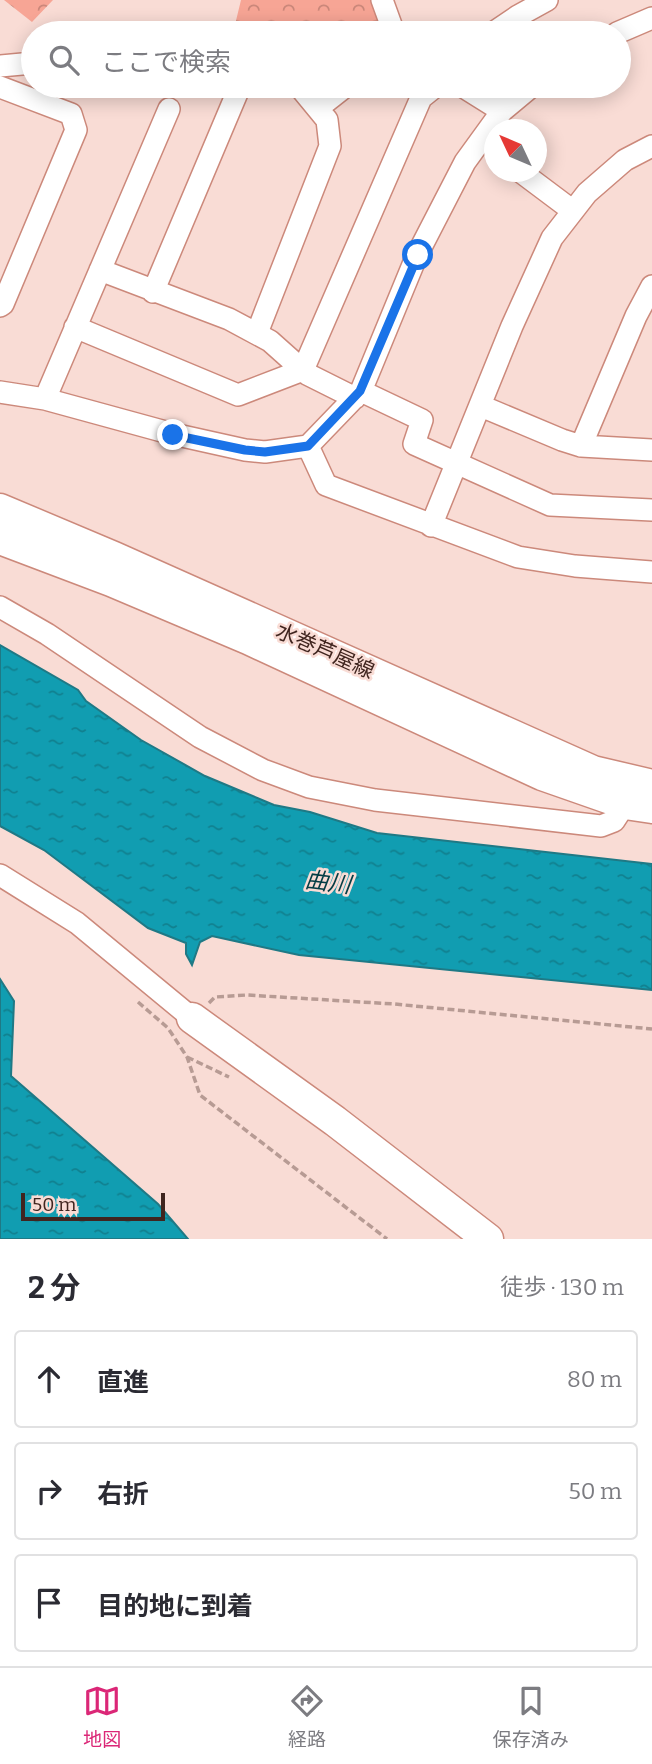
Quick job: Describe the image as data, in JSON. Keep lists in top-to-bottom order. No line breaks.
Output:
{"streets":{"main road":["水巻芦屋線"]},"water":["曲川"],"scale_bar":"50 m","north":"top left","page":{"search":"ここで検索","scale":"50 m","heading":["2 分","徒歩 · 130 m"],"list":[["直進","80 m"],["右折","50 m"],"目的地に到着"],"nav":["地図","経路","保存済み"]}}
